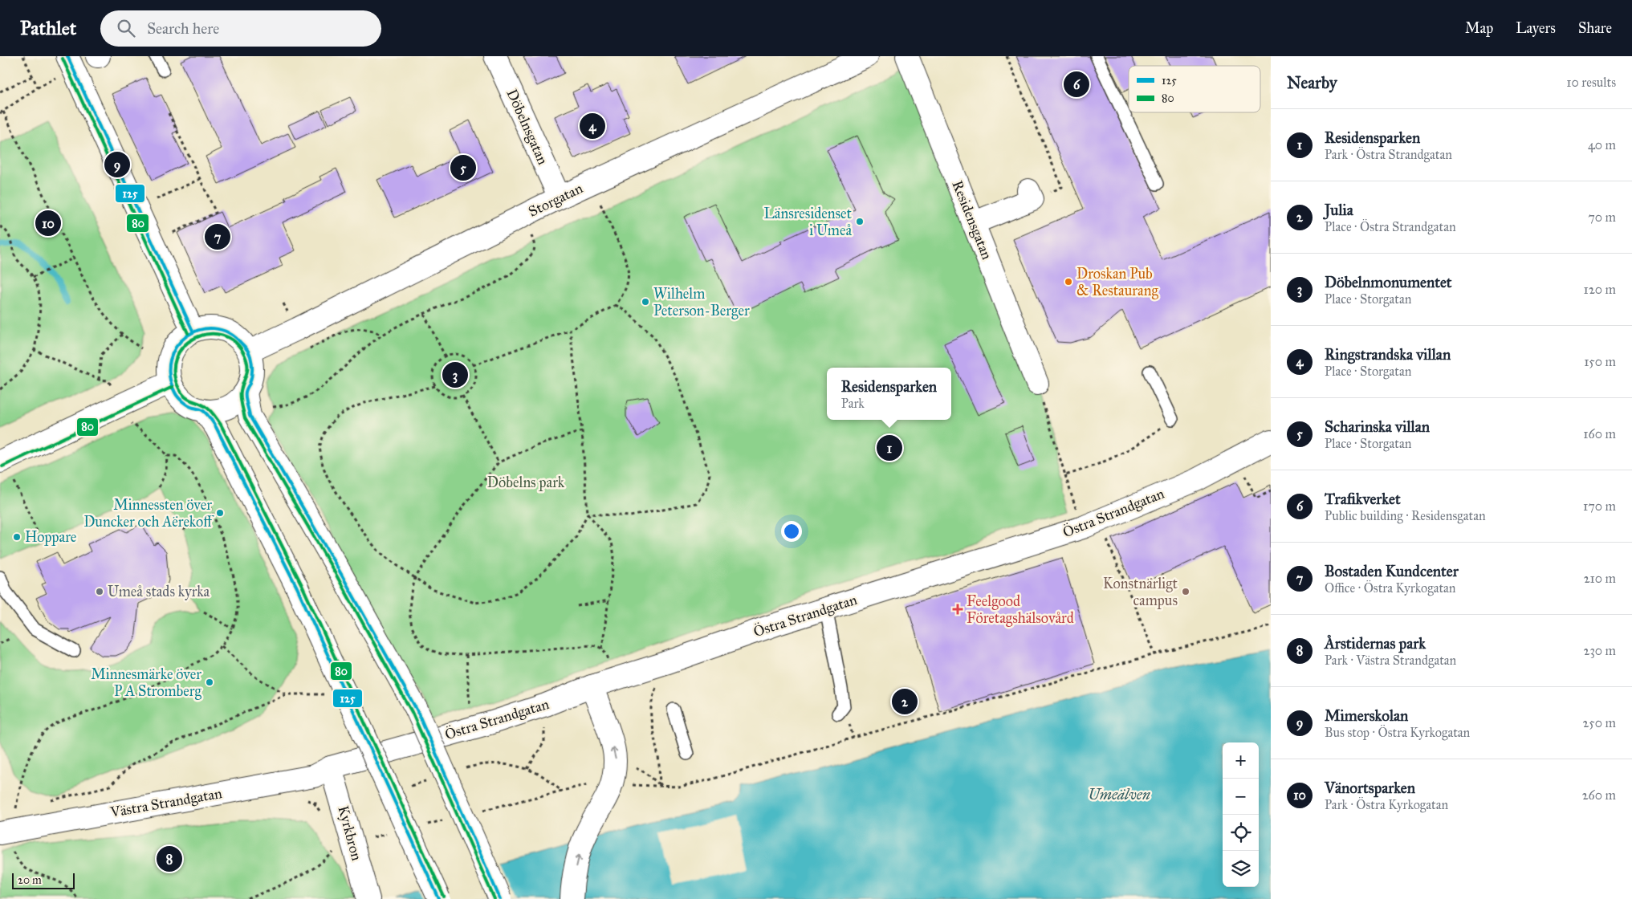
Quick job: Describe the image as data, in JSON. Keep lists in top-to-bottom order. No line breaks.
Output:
{"streets":{"street":["Döbelnsgatan","Storgatan","Residensgatan","Östra Strandgatan","Västra Strandgatan","Kyrkbron"]},"crossings":[["Döbelnsgatan","Storgatan"],["Östra Strandgatan","Västra Strandgatan"],["Östra Strandgatan","Kyrkbron"],["Västra Strandgatan","Kyrkbron"]],"water":["Umeälven"],"parks":["Döbelns park"],"places":{"other":["Länsresidenset i Umeå","Droskan Pub & Restaurang","Wilhelm Peterson-Berger","Minnessten över Duncker och Aërekoff","Hoppare","Umeå stads kyrka","Konstnärligt campus","Minnesmärke över P A Stromberg"],"health":["Feelgood Företagshälsovård"]},"lines":["transit line 125","transit line 80"],"legend":["125","80"],"scale_bar":"20 m","page":{"header":"Pathlet","search":"Search here","nav":["Map","Layers","Share"],"heading":["Nearby","10 results"],"pins":["6","4","9","5","10","7","3","1","2","8"],"list":[{"mark":"1","name":"Residensparken","note":"Park · Östra Strandgatan","value":"40 m"},{"mark":"2","name":"Julia","note":"Place · Östra Strandgatan","value":"70 m"},{"mark":"3","name":"Döbelnmonumentet","note":"Place · Storgatan","value":"120 m"},{"mark":"4","name":"Ringstrandska villan","note":"Place · Storgatan","value":"150 m"},{"mark":"5","name":"Scharinska villan","note":"Place · Storgatan","value":"160 m"},{"mark":"6","name":"Trafikverket","note":"Public building · Residensgatan","value":"170 m"},{"mark":"7","name":"Bostaden Kundcenter","note":"Office · Östra Kyrkogatan","value":"210 m"},{"mark":"8","name":"Årstidernas park","note":"Park · Västra Strandgatan","value":"230 m"},{"mark":"9","name":"Mimerskolan","note":"Bus stop · Östra Kyrkogatan","value":"250 m"},{"mark":"10","name":"Vänortsparken","note":"Park · Östra Kyrkogatan","value":"260 m"}],"popup":["Residensparken","Park"],"map_buttons":["+","−"],"scale":"20 m"}}
